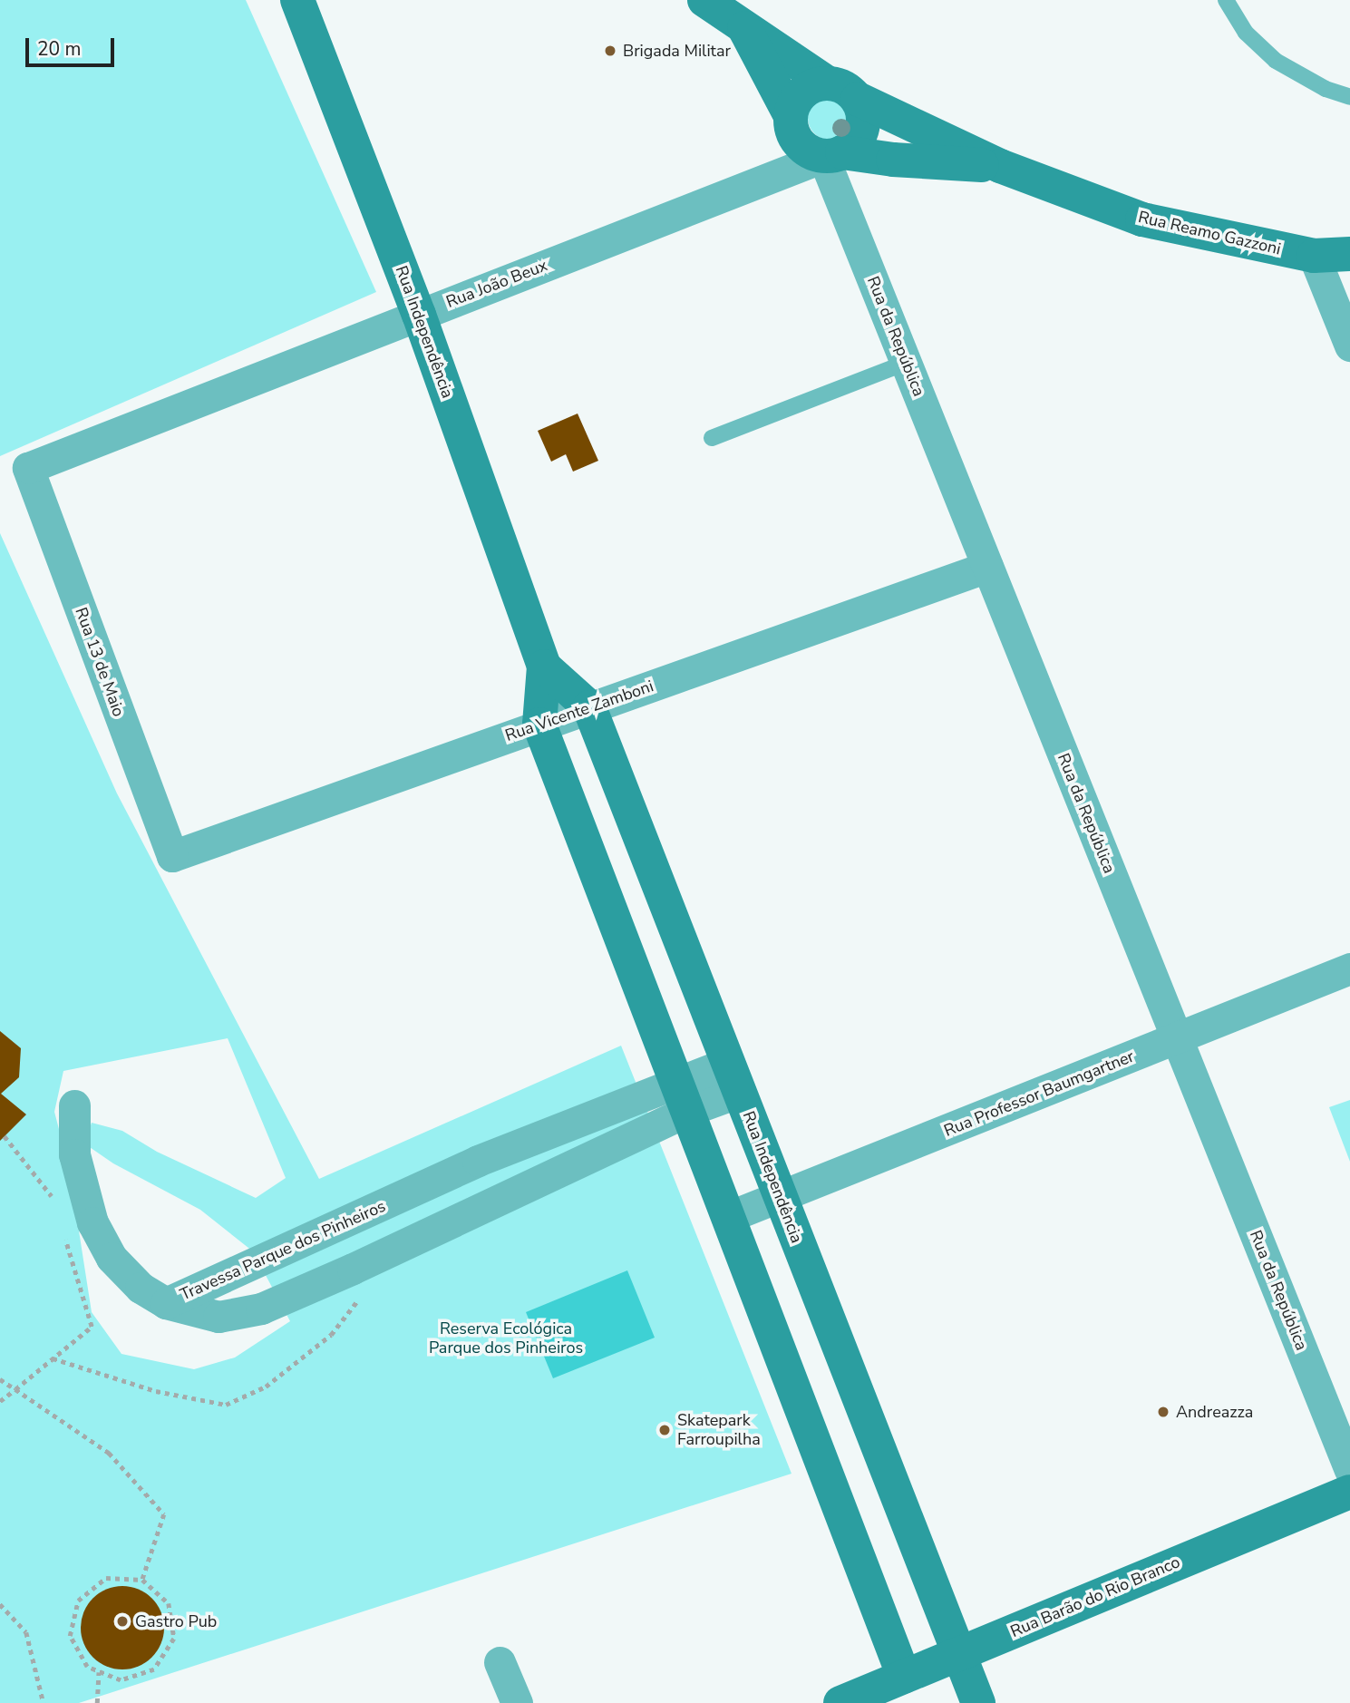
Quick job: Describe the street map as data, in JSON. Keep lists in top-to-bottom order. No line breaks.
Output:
{"streets":{"street":["Rua Reamo Gazzoni","Rua João Beux","Rua Independência","Rua da República","Rua 13 de Maio","Rua Vicente Zamboni","Rua Professor Baumgartner","Travessa Parque dos Pinheiros","Rua Barão do Rio Branco"]},"crossings":[["Rua Reamo Gazzoni","Rua João Beux"],["Rua Reamo Gazzoni","Rua da República"],["Rua João Beux","Rua Independência"],["Rua João Beux","Rua da República"],["Rua João Beux","Rua 13 de Maio"],["Rua Independência","Rua Vicente Zamboni"],["Rua Independência","Rua Professor Baumgartner"],["Rua Independência","Travessa Parque dos Pinheiros"],["Rua Independência","Rua Barão do Rio Branco"],["Rua da República","Rua Vicente Zamboni"],["Rua da República","Rua Professor Baumgartner"],["Rua 13 de Maio","Rua Vicente Zamboni"]],"parks":["Reserva Ecológica Parque dos Pinheiros"],"places":["Brigada Militar","Andreazza","Skatepark Farroupilha","Gastro Pub"],"scale_bar":"20 m"}
